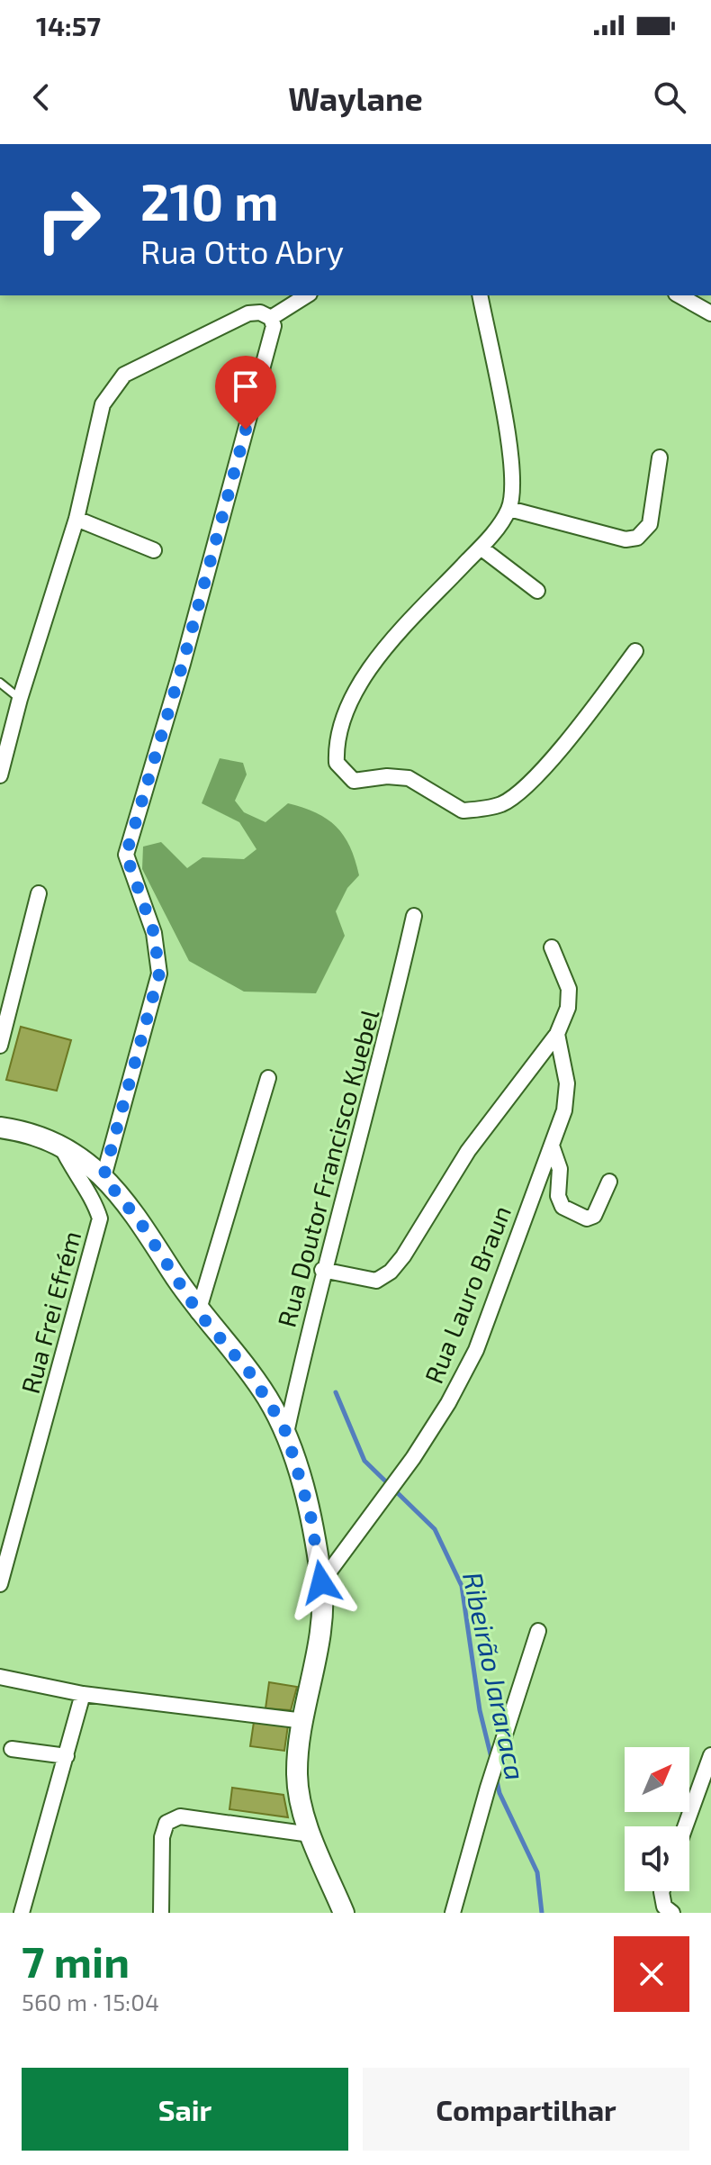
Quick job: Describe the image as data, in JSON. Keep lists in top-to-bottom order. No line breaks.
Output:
{"streets":{"street":["Rua Doutor Francisco Kuebel","Rua Lauro Braun","Rua Frei Efrém"]},"water":["Ribeirão Jararaca"],"north":"top right","page":{"status":"14:57","header":"Waylane","turn":["210 m","Rua Otto Abry"],"heading":["7 min","560 m · 15:04"],"buttons":["Sair","Compartilhar"]}}
